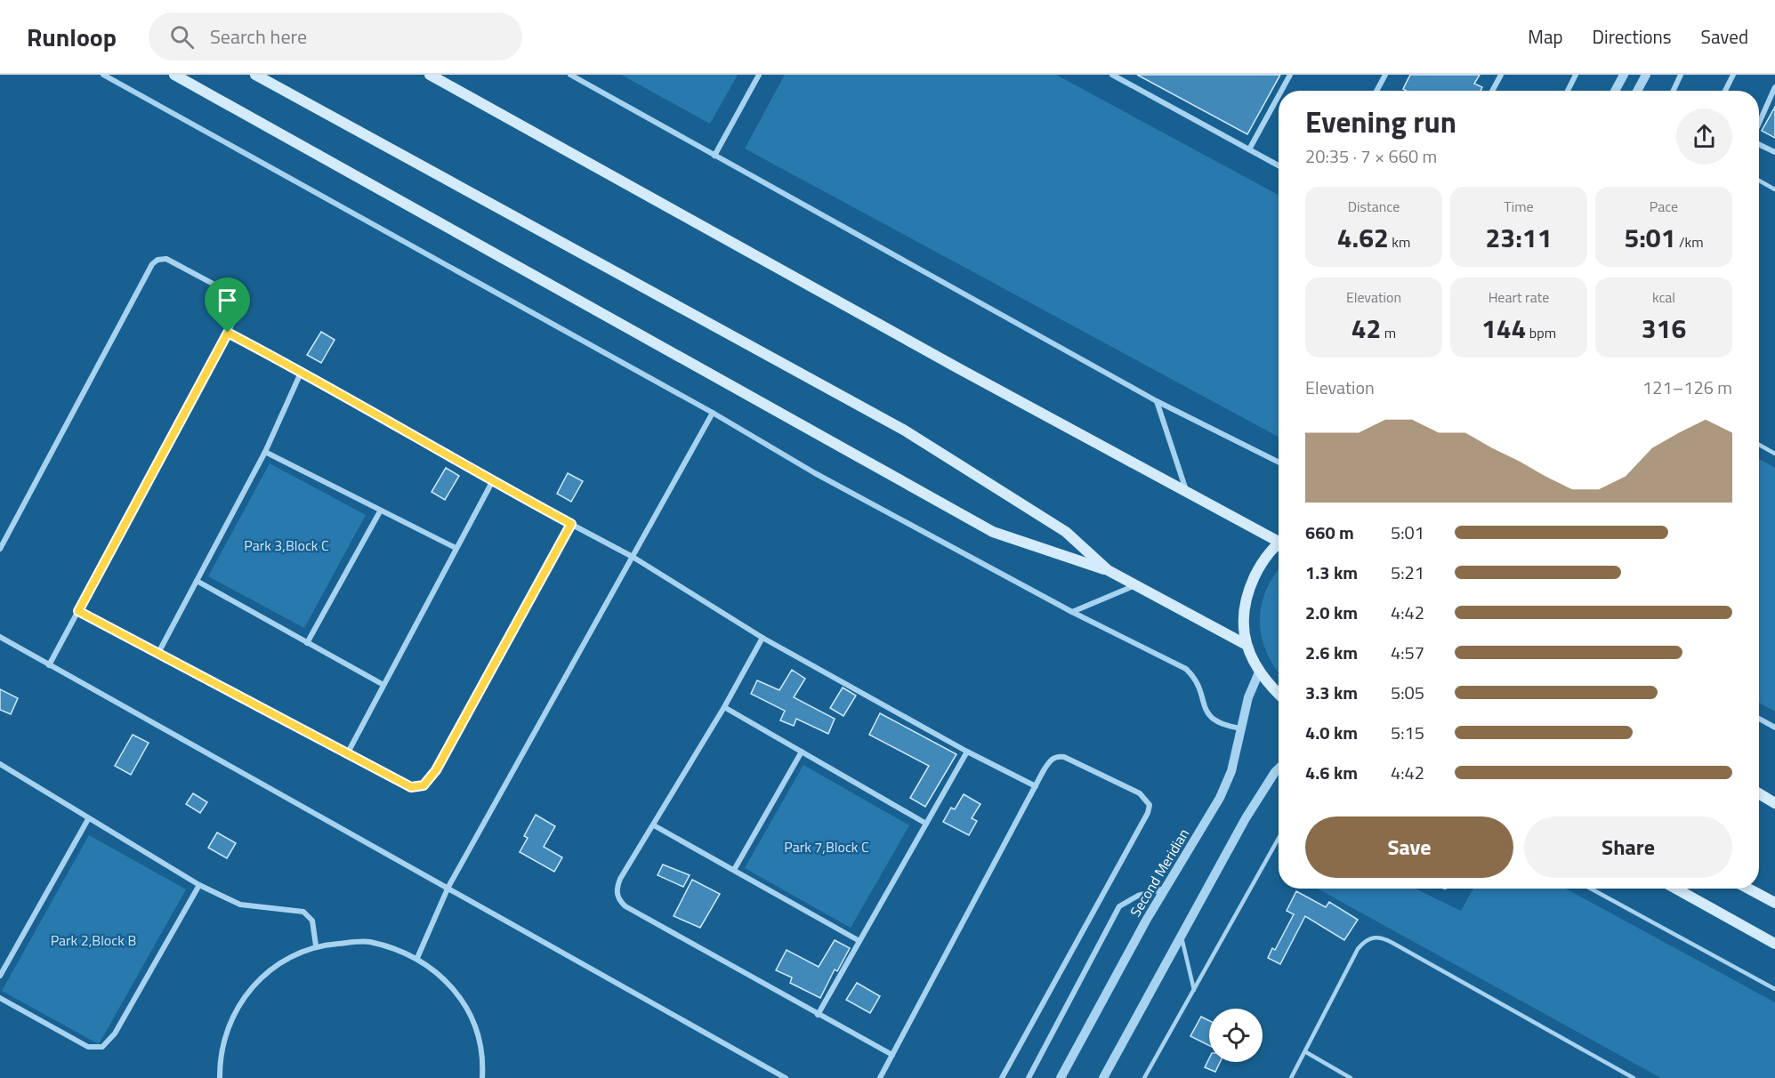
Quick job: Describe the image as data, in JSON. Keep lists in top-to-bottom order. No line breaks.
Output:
{"streets":{"street":["Second Meridian"]},"parks":["Park 3,Block C","Park 7,Block C","Park 2,Block B"],"page":{"header":"Runloop","search":"Search here","nav":["Map","Directions","Saved"],"heading":["Evening run","20:35 · 7 × 660 m"],"stats":[["Distance","4.62 km"],["Time","23:11"],["Pace","5:01 /km"],["Elevation","42 m"],["Heart rate","144 bpm"],["kcal","316"]],"chart":["Elevation","121–126 m"],"list":[{"name":"660 m","note":"5:01"},{"name":"1.3 km","note":"5:21"},{"name":"2.0 km","note":"4:42"},{"name":"2.6 km","note":"4:57"},{"name":"3.3 km","note":"5:05"},{"name":"4.0 km","note":"5:15"},{"name":"4.6 km","note":"4:42"}],"buttons":["Save","Share"]}}
